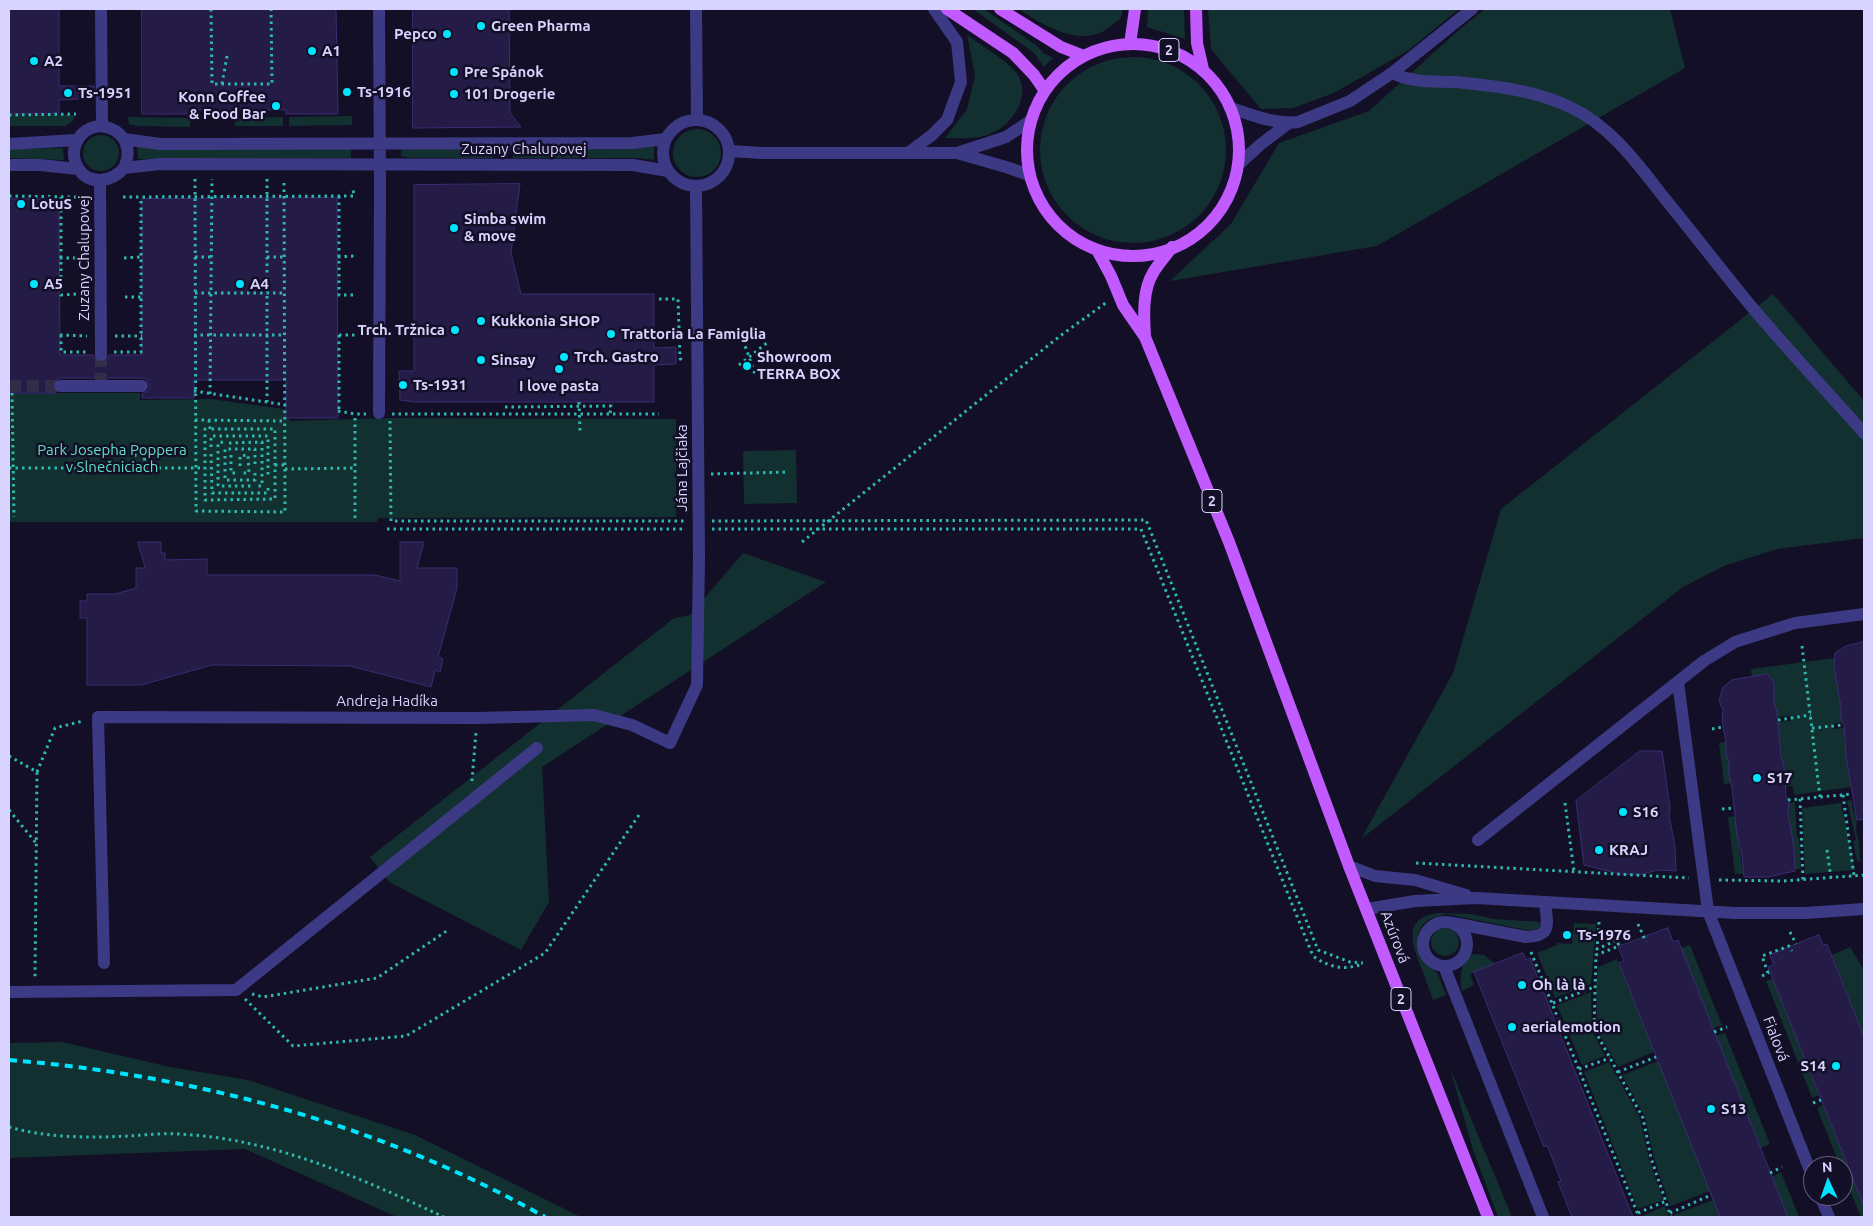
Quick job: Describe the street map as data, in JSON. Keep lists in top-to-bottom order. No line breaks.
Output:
{"streets":{"main road":["2","Azúrová"],"street":["Zuzany Chalupovej","Jána Lajčiaka","Andreja Hadíka","Fialová"]},"crossings":[["2","Azúrová"],["Zuzany Chalupovej","Jána Lajčiaka"],["Jána Lajčiaka","Andreja Hadíka"]],"parks":["Park Josepha Poppera v Slnečniciach"],"places":["Green Pharma","Pepco","A1","A2","Pre Spánok","Ts-1916","Ts-1951","101 Drogerie","Konn Coffee & Food Bar","LotuS","Simba swim & move","A5","A4","Kukkonia SHOP","Trch. Tržnica","Trattoria La Famiglia","Trch. Gastro","Sinsay","Showroom TERRA BOX","I love pasta","Ts-1931","S17","S16","KRAJ","Ts-1976","Oh là là","aerialemotion","S14","S13"],"north":"top"}
